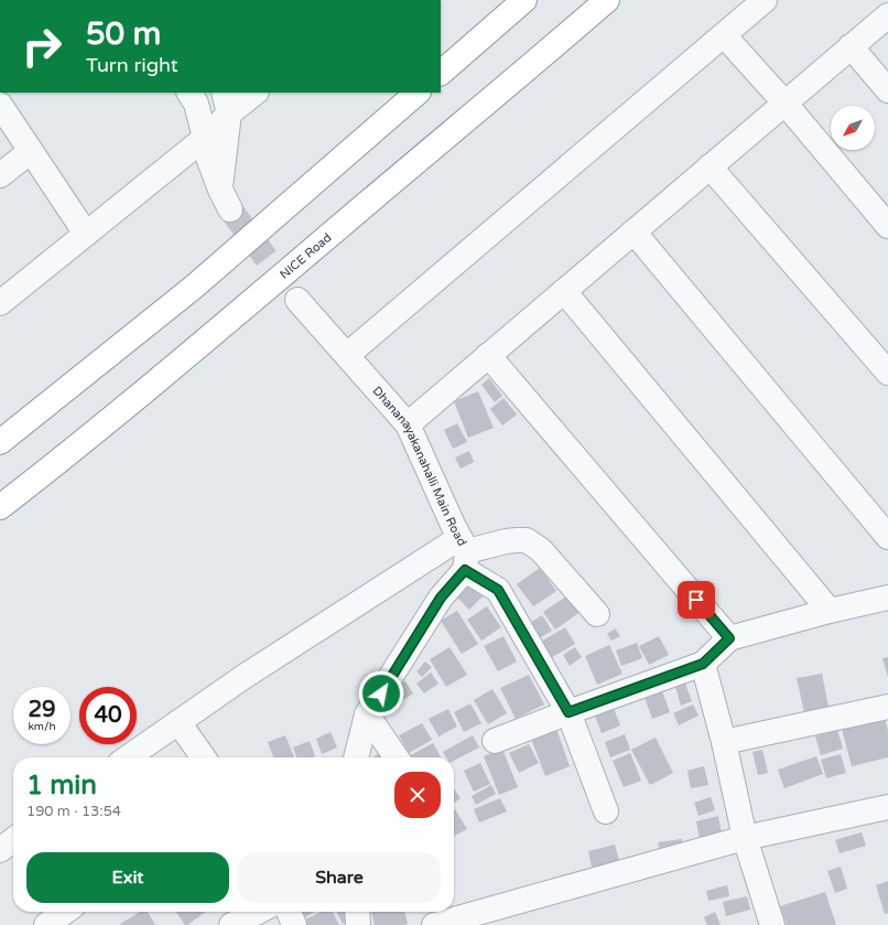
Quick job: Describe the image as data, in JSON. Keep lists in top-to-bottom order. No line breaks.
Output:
{"streets":{"highway":["NICE Road"],"street":["Dhananayakanahalli Main Road"]},"north":"bottom left","page":{"turn":["50 m","Turn right"],"speed":"29 km/h","limit":"40","heading":["1 min","190 m · 13:54"],"buttons":["Exit","Share"]}}
